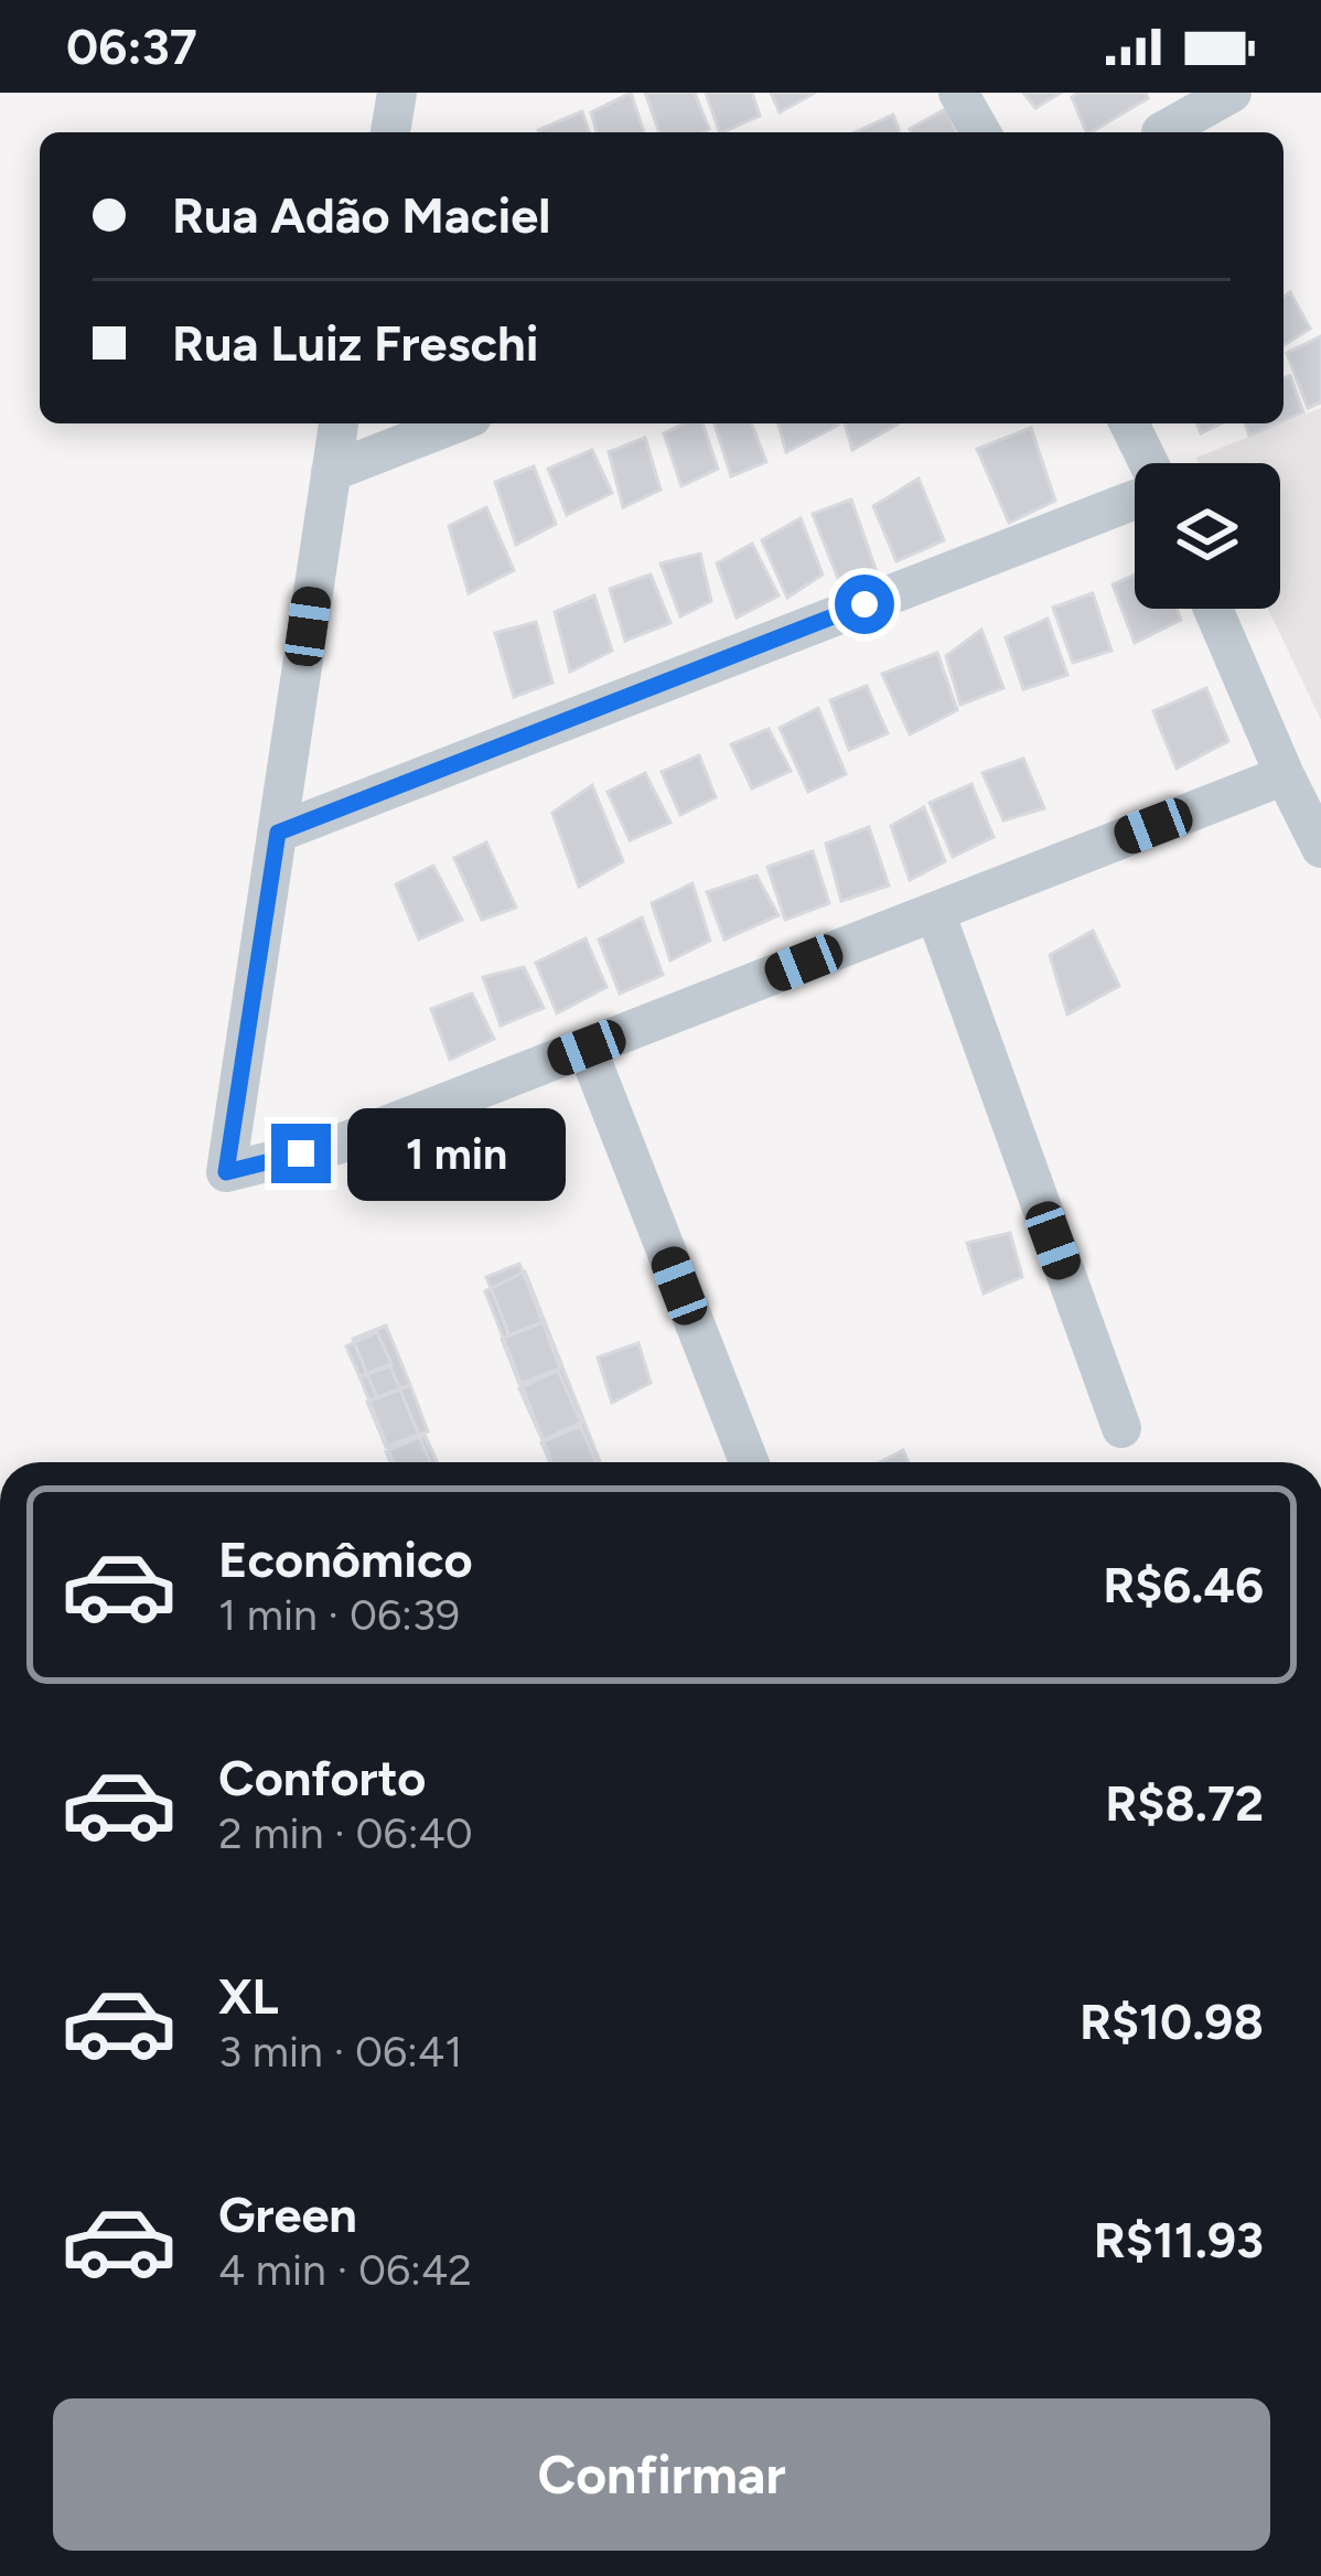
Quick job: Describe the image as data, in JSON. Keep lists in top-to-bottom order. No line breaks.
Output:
{"page":{"status":"06:37","banner":["Rua Adão Maciel","Rua Luiz Freschi"],"bubble":"1 min","list":[{"name":"Econômico","note":"1 min · 06:39","value":"R$6.46"},{"name":"Conforto","note":"2 min · 06:40","value":"R$8.72"},{"name":"XL","note":"3 min · 06:41","value":"R$10.98"},{"name":"Green","note":"4 min · 06:42","value":"R$11.93"}],"buttons":"Confirmar"}}
